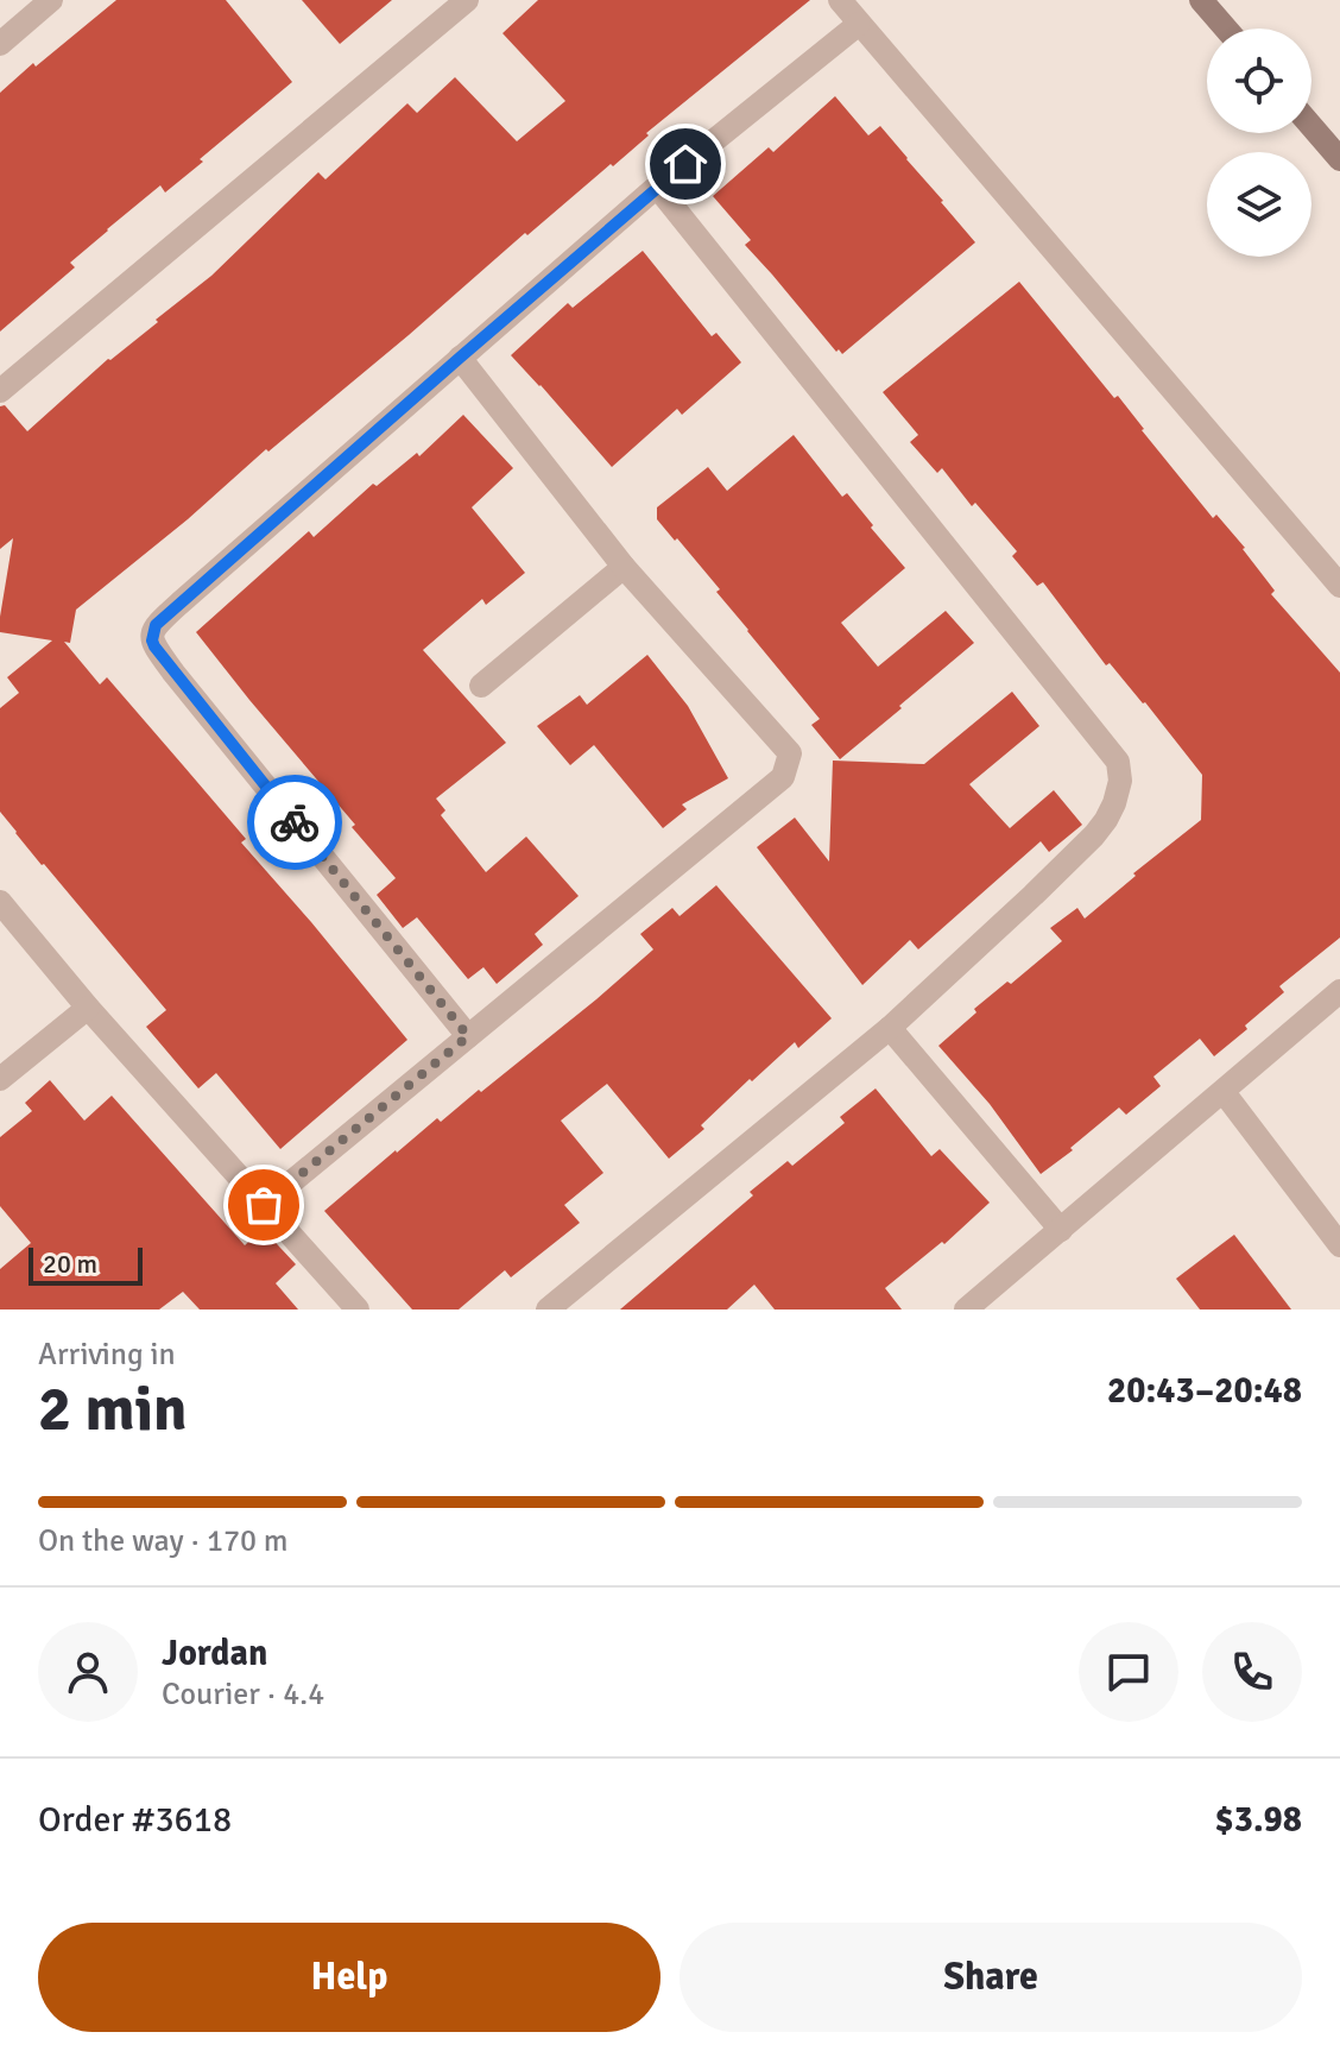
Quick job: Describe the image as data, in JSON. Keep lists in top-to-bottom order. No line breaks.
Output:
{"scale_bar":"20 m","page":{"scale":"20 m","heading":["2 min","Arriving in","20:43–20:48"],"panel":["Jordan","Courier · 4.4","Order #3618","$3.98"],"bar":"On the way · 170 m","buttons":["Help","Share"]}}
